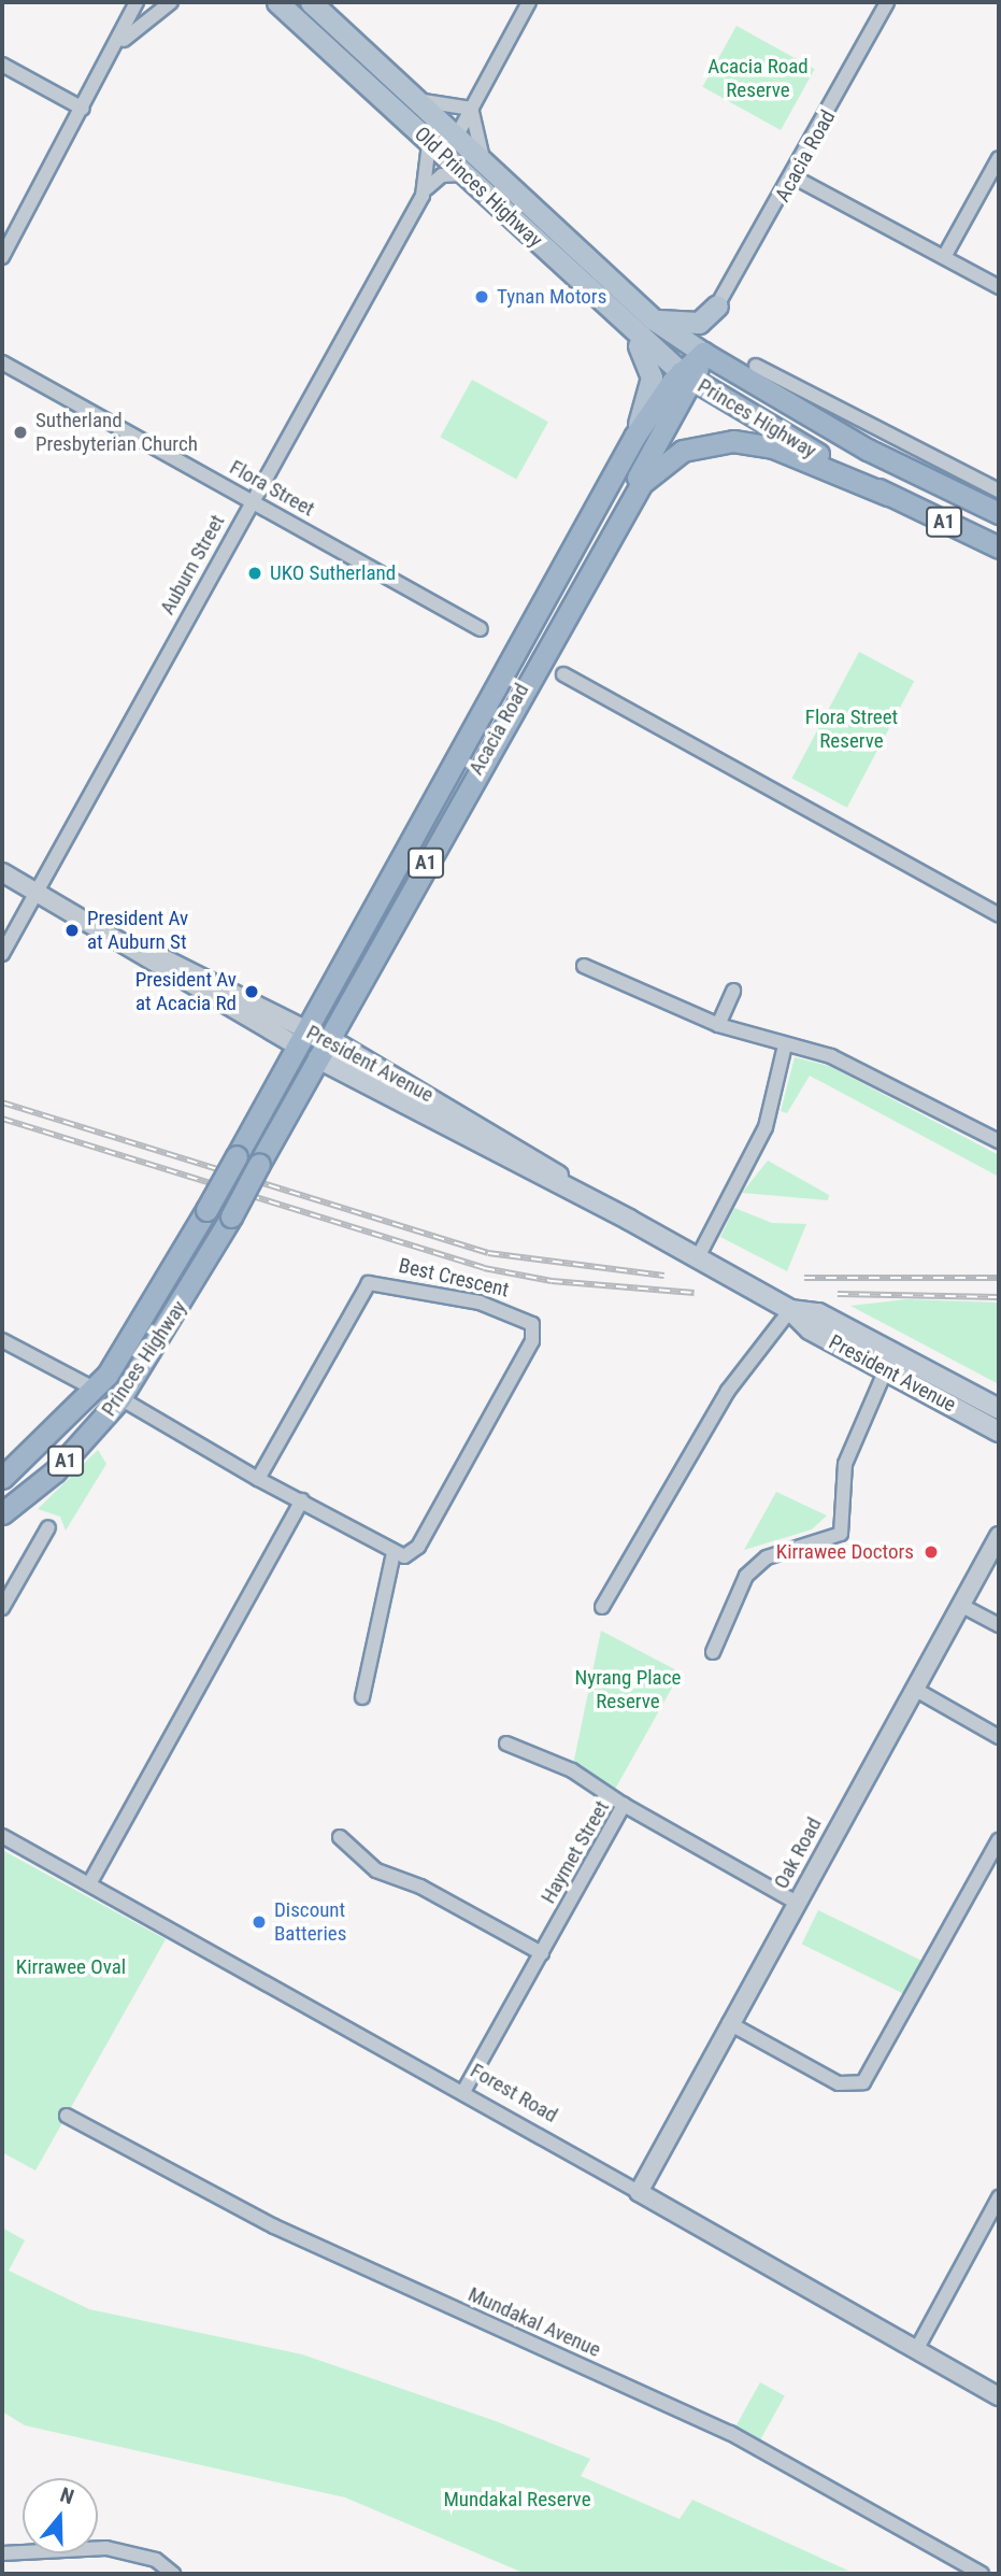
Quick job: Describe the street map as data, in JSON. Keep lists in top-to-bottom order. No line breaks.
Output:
{"streets":{"highway":["Acacia Road","Princes Highway","A1","President Avenue"],"main road":["Old Princes Highway"],"street":["Flora Street","Auburn Street","Best Crescent","Haymet Street","Oak Road","Forest Road","Mundakal Avenue"]},"crossings":[["Acacia Road","Old Princes Highway"],["Acacia Road","Princes Highway"],["Acacia Road","A1"],["Acacia Road","President Avenue"],["Old Princes Highway","Princes Highway"],["Old Princes Highway","A1"],["Old Princes Highway","Auburn Street"],["Princes Highway","A1"],["Flora Street","Auburn Street"],["Auburn Street","President Avenue"],["Haymet Street","Oak Road"],["Haymet Street","Forest Road"],["Oak Road","Forest Road"]],"parks":["Acacia Road Reserve","Flora Street Reserve","Nyrang Place Reserve","Kirrawee Oval","Mundakal Reserve"],"places":["Tynan Motors","Sutherland Presbyterian Church","UKO Sutherland","President Av at Auburn St","President Av at Acacia Rd","Kirrawee Doctors","Discount Batteries"],"north":"top"}
